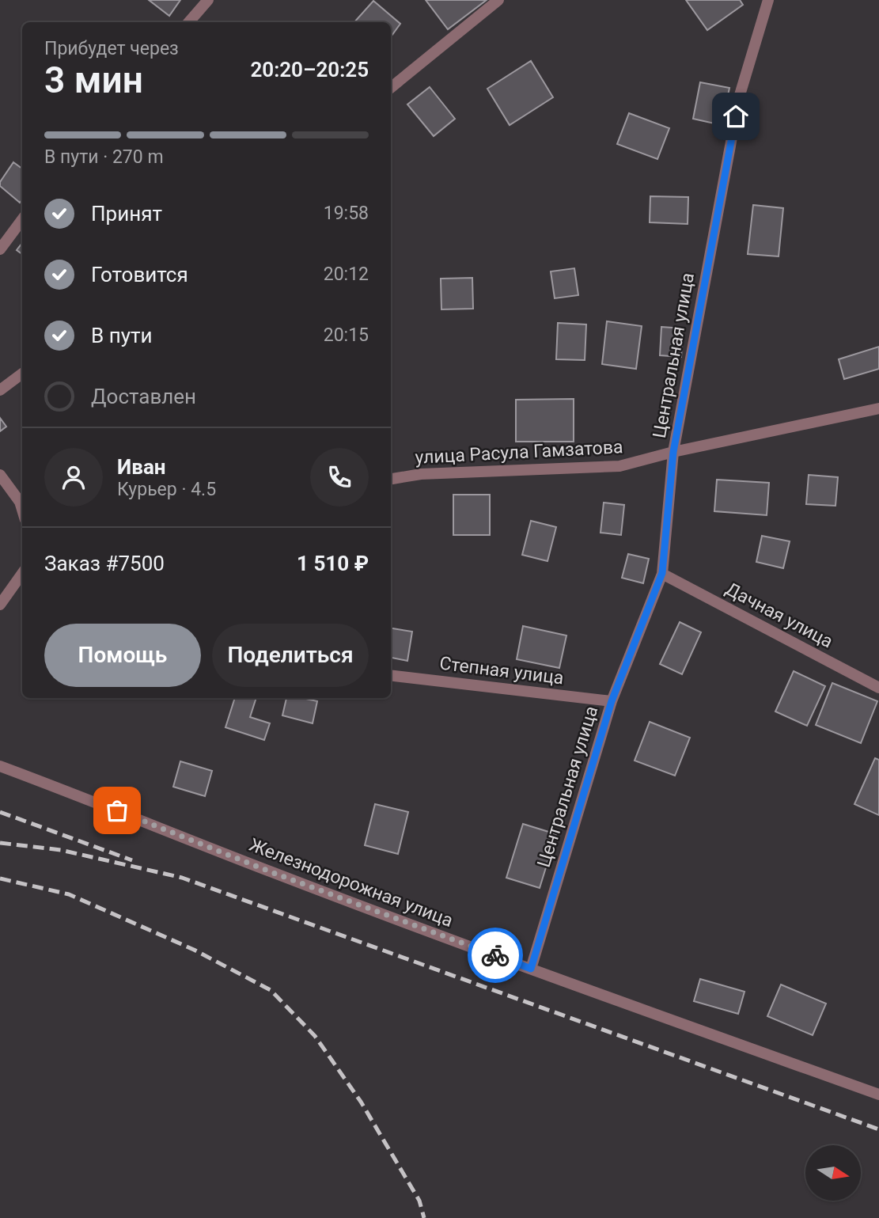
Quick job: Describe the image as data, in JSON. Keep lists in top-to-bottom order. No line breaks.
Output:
{"streets":{"street":["Центральная улица","улица Расула Гамзатова","Дачная улица","Степная улица","Железнодорожная улица"]},"crossings":[["Центральная улица","улица Расула Гамзатова"],["Центральная улица","Дачная улица"],["Центральная улица","Степная улица"],["Центральная улица","Железнодорожная улица"]],"north":"right","page":{"heading":["3 мин","Прибудет через","20:20–20:25"],"panel":["Иван","Курьер · 4.5","Заказ #7500","1 510 ₽"],"bar":"В пути · 270 m","list":[["Принят","19:58"],["Готовится","20:12"],["В пути","20:15"],"Доставлен"],"buttons":["Помощь","Поделиться"]}}
